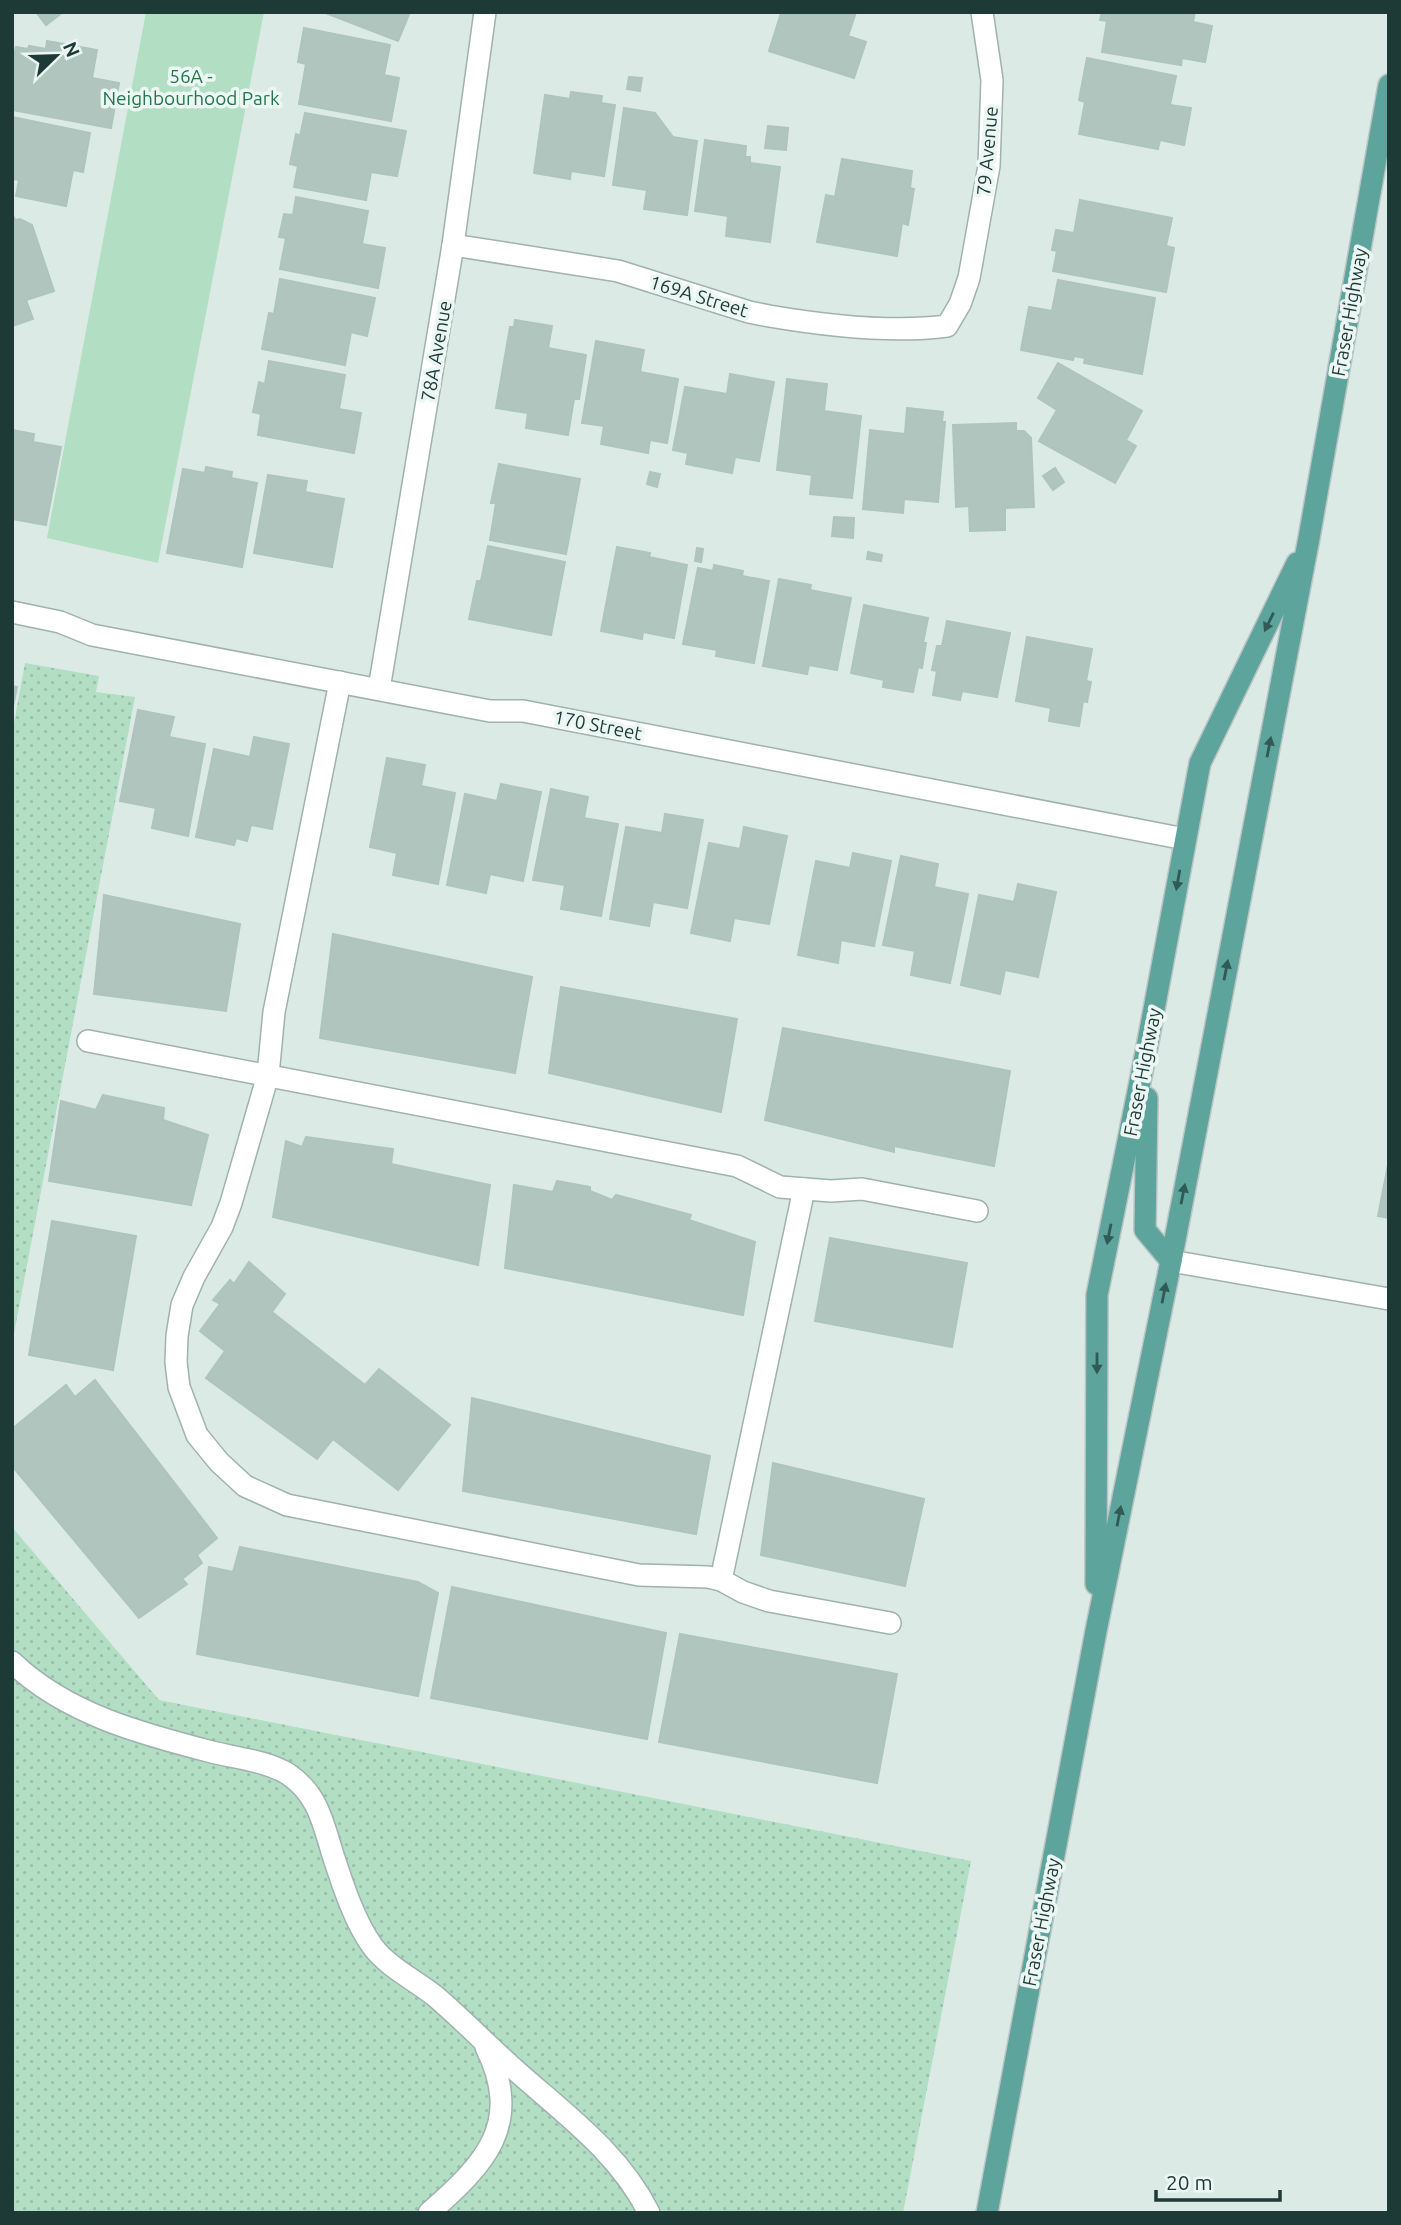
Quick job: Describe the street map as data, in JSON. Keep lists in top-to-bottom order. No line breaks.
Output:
{"streets":{"main road":["Fraser Highway"],"street":["79 Avenue","169A Street","78A Avenue","170 Street"]},"crossings":[["79 Avenue","169A Street"],["169A Street","78A Avenue"],["Fraser Highway","170 Street"],["78A Avenue","170 Street"]],"parks":["56A - Neighbourhood Park"],"scale_bar":"20 m","north":"top right"}
